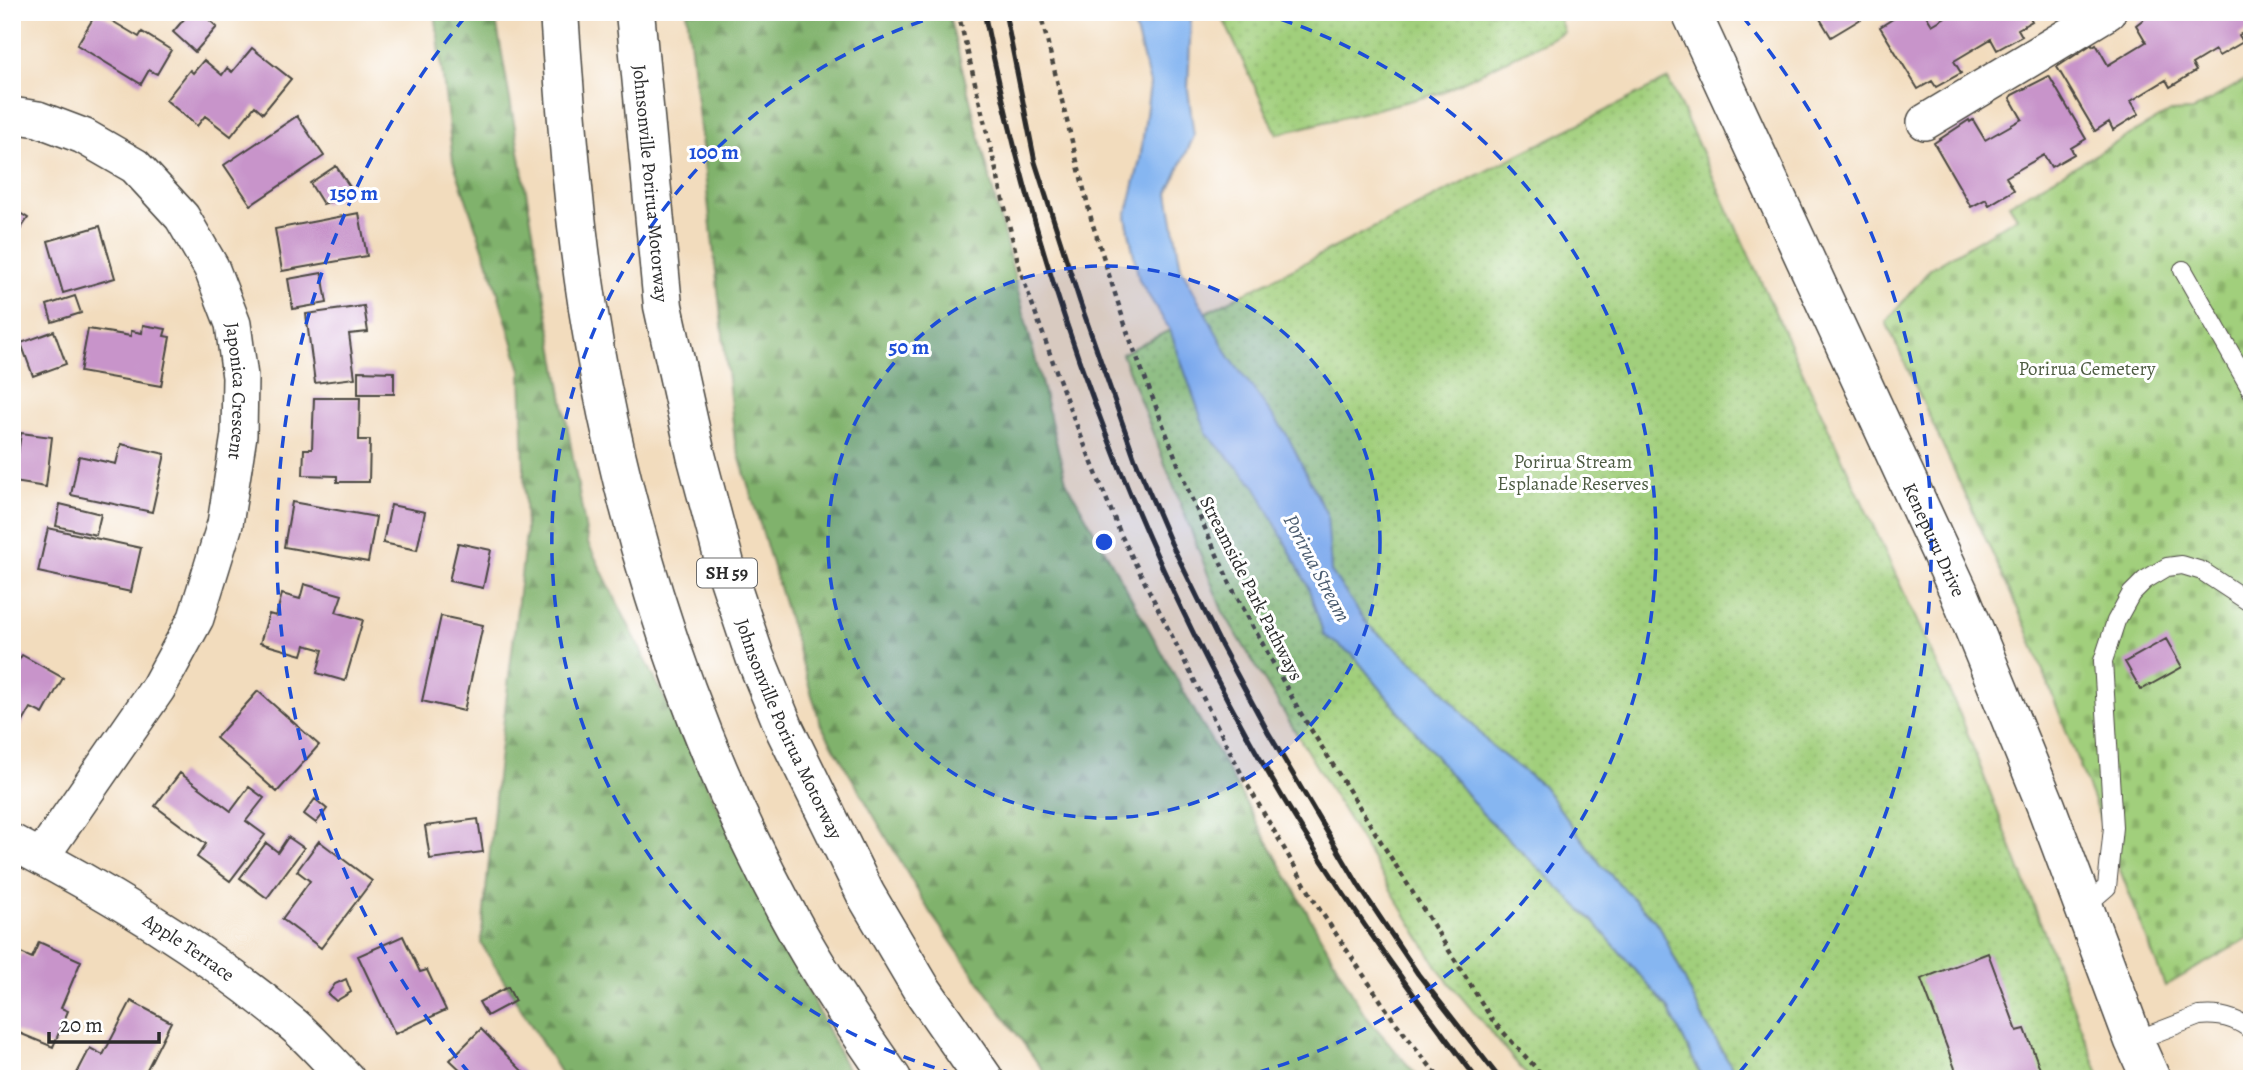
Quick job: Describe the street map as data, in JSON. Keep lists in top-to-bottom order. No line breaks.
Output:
{"streets":{"main road":["Johnsonville Porirua Motorway","Kenepuru Drive","SH 59"],"street":["Japonica Crescent","Apple Terrace"],"path":["Streamside Park Pathways"]},"crossings":[["Japonica Crescent","Apple Terrace"]],"water":["Porirua Stream"],"parks":["Porirua Cemetery","Porirua Stream Esplanade Reserves"],"scale_bar":"20 m","rings":["100 m","150 m","50 m"]}
